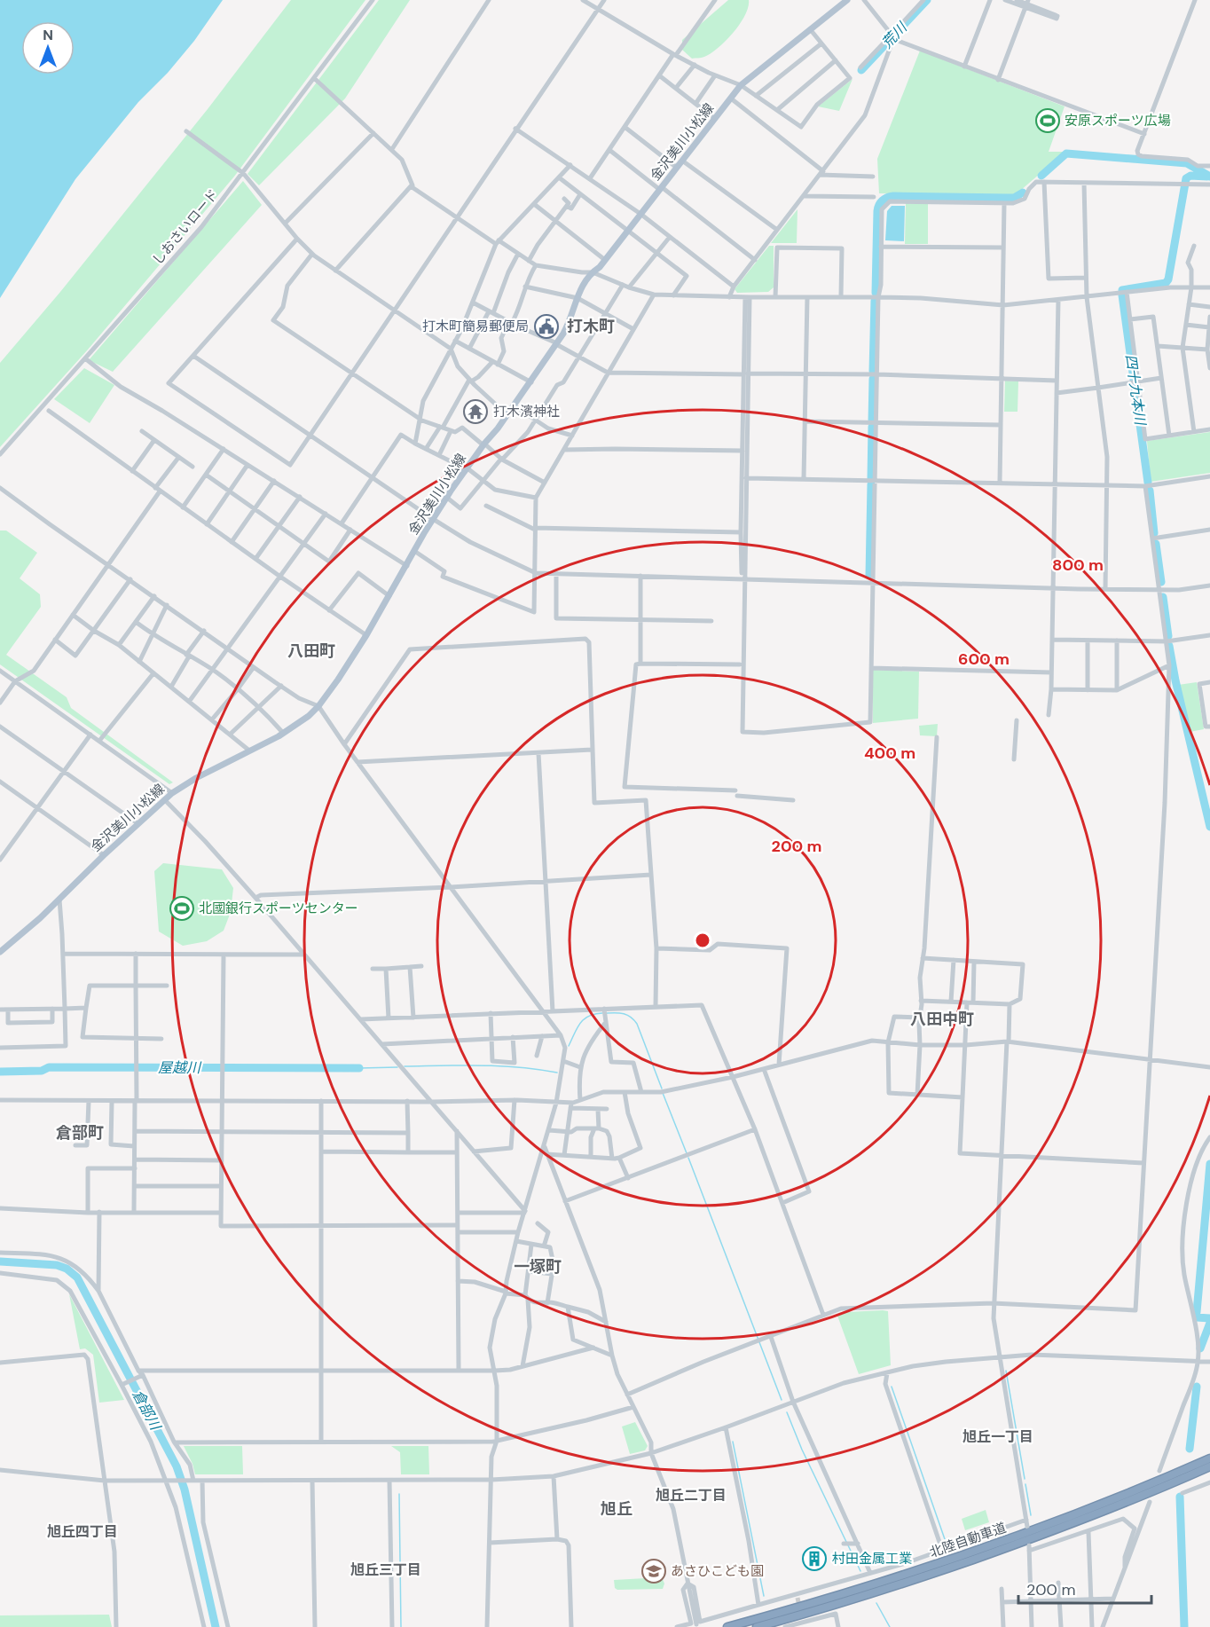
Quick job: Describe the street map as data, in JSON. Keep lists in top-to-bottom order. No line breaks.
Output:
{"streets":{"highway":["北陸自動車道"],"main road":["金沢美川小松線"],"street":["しおさいロード"]},"districts":["打木町","八田町","八田中町","倉部町","一塚町","旭丘一丁目","旭丘二丁目","旭丘","旭丘四丁目","旭丘三丁目"],"water":["荒川","四十九本川","屋越川","倉部川"],"places":{"sports":["安原スポーツ広場","北國銀行スポーツセンター"],"public building":["打木町簡易郵便局"],"temple":["打木濱神社"],"building":["村田金属工業"],"school or university":["あさひこども園"]},"scale_bar":"200 m","north":"top","rings":["800 m","600 m","400 m","200 m"]}
